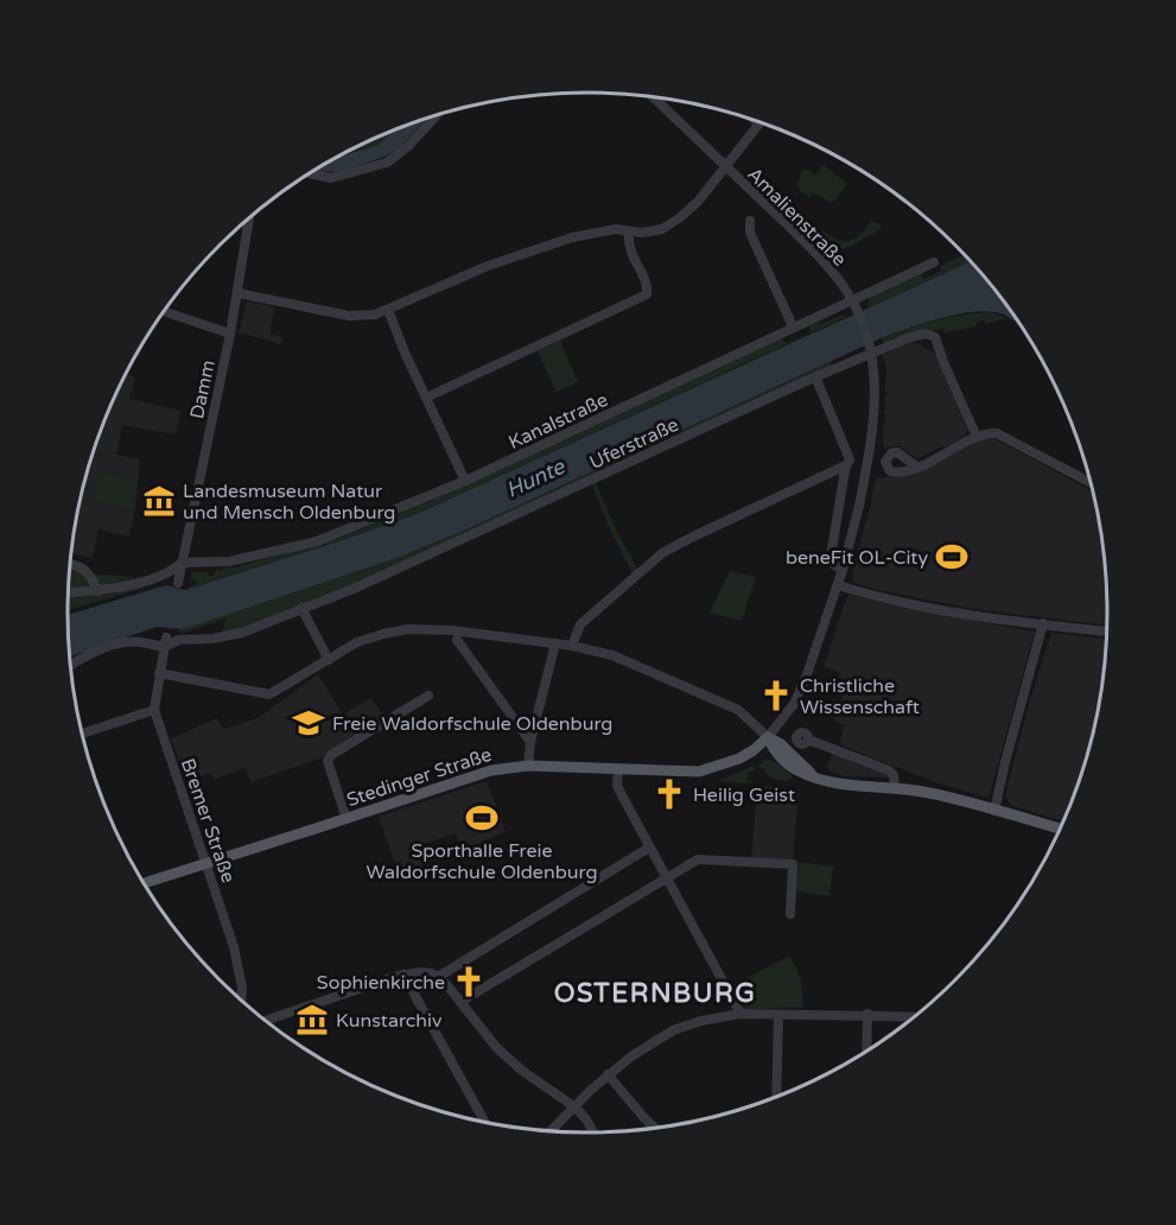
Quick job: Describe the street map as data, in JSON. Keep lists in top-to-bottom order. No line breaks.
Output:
{"streets":{"main road":["Stedinger Straße"],"street":["Amalienstraße","Damm","Kanalstraße","Uferstraße","Bremer Straße"]},"crossings":[["Amalienstraße","Stedinger Straße"],["Damm","Kanalstraße"],["Uferstraße","Bremer Straße"],["Stedinger Straße","Bremer Straße"]],"districts":["OSTERNBURG"],"water":["Hunte"],"places":{"museum":["Landesmuseum Natur und Mensch Oldenburg","Kunstarchiv"],"sports":["beneFit OL-City","Sporthalle Freie Waldorfschule Oldenburg"],"church":["Christliche Wissenschaft","Heilig Geist","Sophienkirche"],"school or university":["Freie Waldorfschule Oldenburg"]}}
